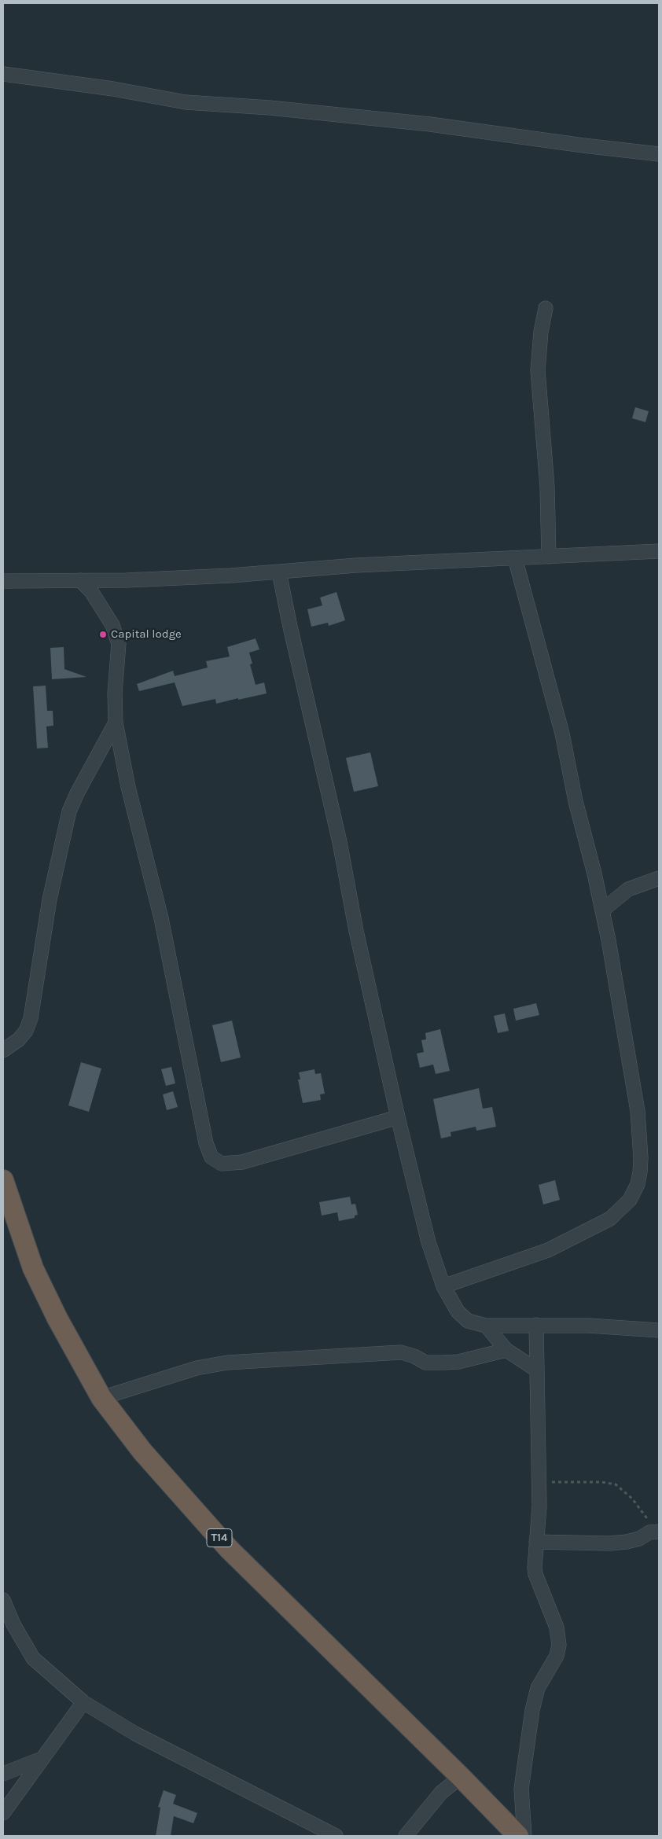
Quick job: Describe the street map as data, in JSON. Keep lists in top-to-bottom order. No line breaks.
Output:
{"streets":{"highway":["T14"]},"places":["Capital lodge"]}
